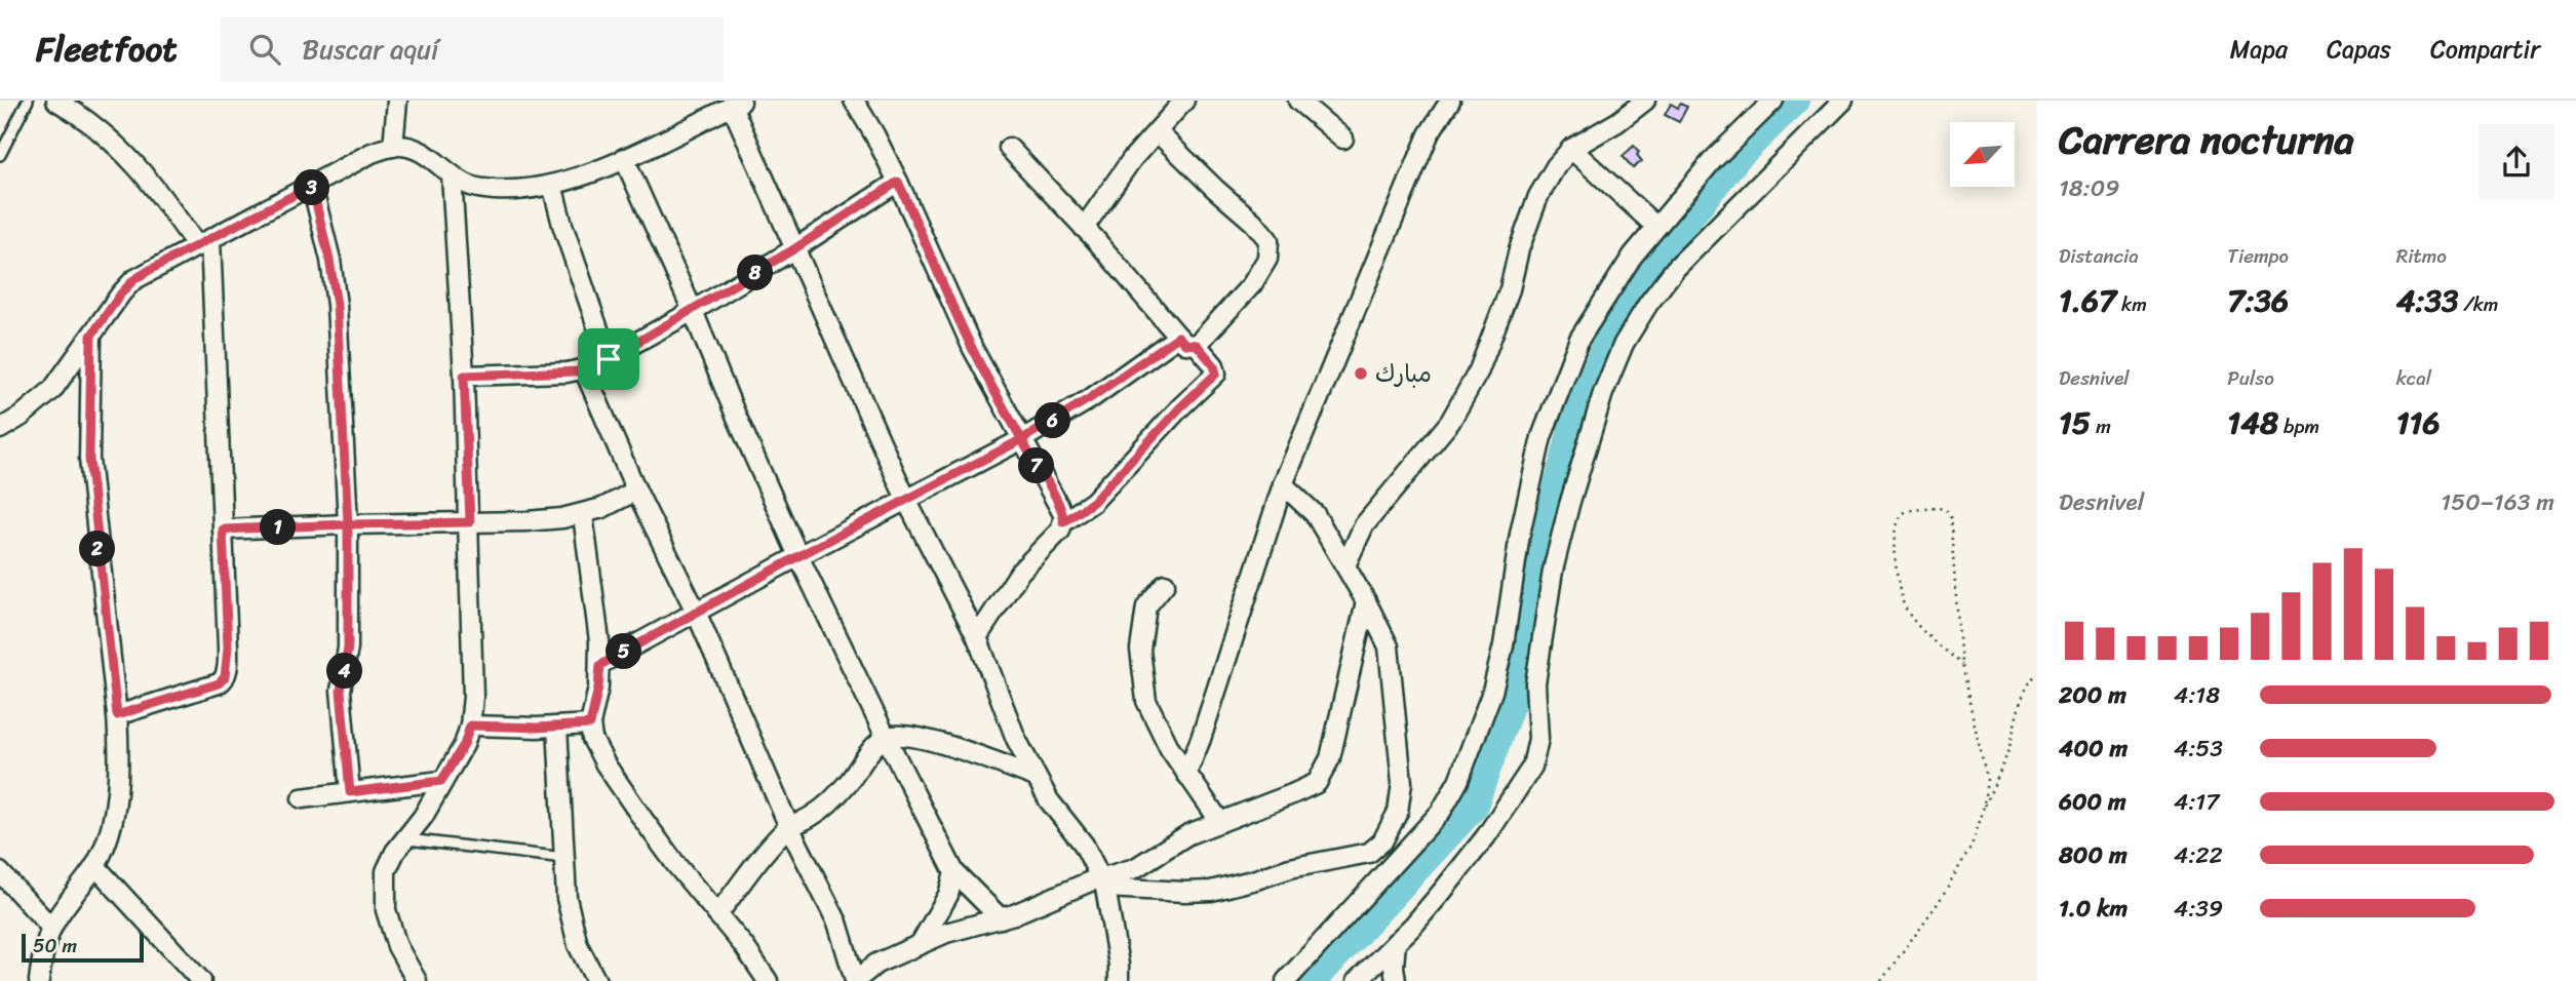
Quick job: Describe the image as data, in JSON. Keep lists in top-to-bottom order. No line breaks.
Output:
{"places":["مبارك"],"scale_bar":"50 m","north":"bottom left","page":{"header":"Fleetfoot","search":"Buscar aquí","nav":["Mapa","Capas","Compartir"],"heading":["Carrera nocturna","18:09"],"pins":["3","8","6","7","1","2","5","4"],"stats":[["Distancia","1.67 km"],["Tiempo","7:36"],["Ritmo","4:33 /km"],["Desnivel","15 m"],["Pulso","148 bpm"],["kcal","116"]],"chart":["Desnivel","150–163 m"],"list":[{"name":"200 m","note":"4:18"},{"name":"400 m","note":"4:53"},{"name":"600 m","note":"4:17"},{"name":"800 m","note":"4:22"},{"name":"1.0 km","note":"4:39"}],"scale":"50 m"}}
